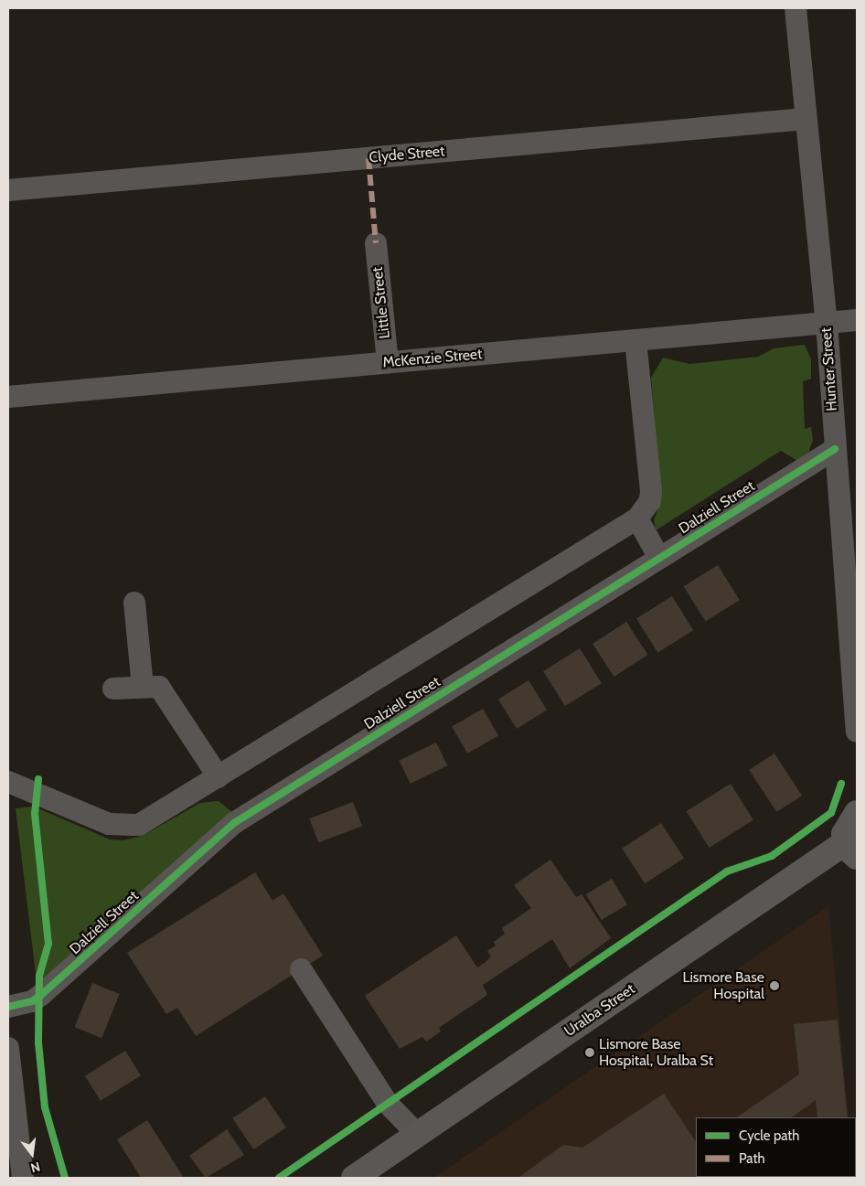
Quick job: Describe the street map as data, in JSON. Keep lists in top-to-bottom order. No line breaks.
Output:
{"streets":{"main road":["Uralba Street"],"street":["Clyde Street","Little Street","McKenzie Street","Hunter Street","Dalziell Street"]},"crossings":[["Clyde Street","Hunter Street"],["Little Street","McKenzie Street"],["McKenzie Street","Hunter Street"],["Hunter Street","Dalziell Street"]],"places":["Lismore Base Hospital","Lismore Base Hospital, Uralba St"],"legend":["Cycle path","Path"],"north":"bottom"}
